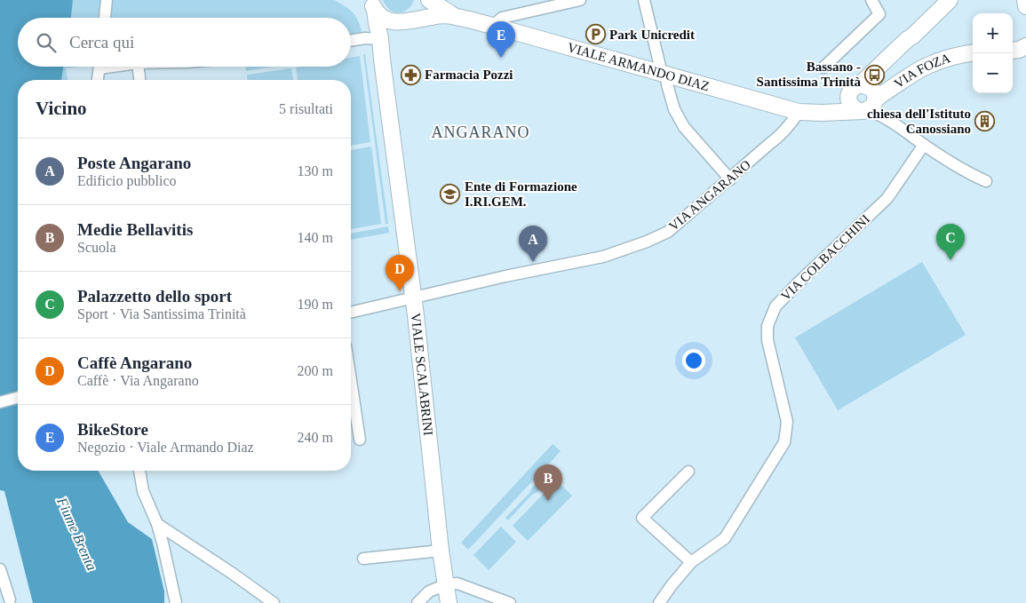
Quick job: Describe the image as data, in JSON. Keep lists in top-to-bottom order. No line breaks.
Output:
{"streets":{"street":["VIALE ARMANDO DIAZ","VIA FOZA","VIA ANGARANO","VIA COLBACCHINI","VIALE SCALABRINI"]},"crossings":[["VIALE ARMANDO DIAZ","VIA FOZA"],["VIALE ARMANDO DIAZ","VIA ANGARANO"],["VIA ANGARANO","VIALE SCALABRINI"]],"districts":["ANGARANO"],"water":["Fiume Brenta"],"places":{"parking":["Park Unicredit"],"pharmacy":["Farmacia Pozzi"],"bus stop":["Bassano - Santissima Trinità"],"building":["chiesa dell'Istituto Canossiano"],"school or university":["Ente di Formazione I.RI.GEM."]},"page":{"map_buttons":["+","−"],"search":"Cerca qui","pins":["E","C","A","D","B"],"heading":["Vicino","5 risultati"],"list":[{"mark":"A","name":"Poste Angarano","note":"Edificio pubblico","value":"130 m"},{"mark":"B","name":"Medie Bellavitis","note":"Scuola","value":"140 m"},{"mark":"C","name":"Palazzetto dello sport","note":"Sport · Via Santissima Trinità","value":"190 m"},{"mark":"D","name":"Caffè Angarano","note":"Caffè · Via Angarano","value":"200 m"},{"mark":"E","name":"BikeStore","note":"Negozio · Viale Armando Diaz","value":"240 m"}]}}
